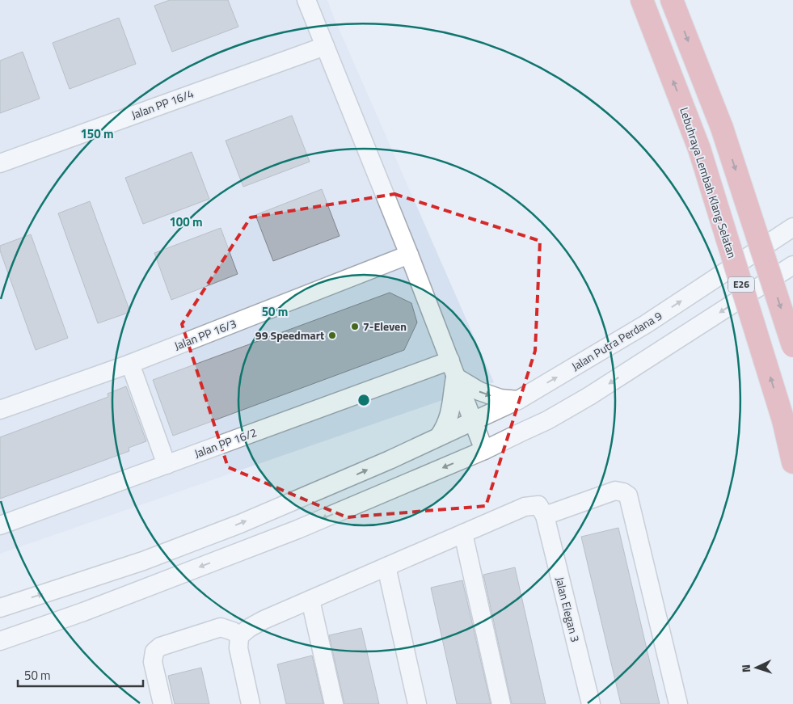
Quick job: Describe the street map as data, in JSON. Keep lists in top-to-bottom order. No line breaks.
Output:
{"streets":{"highway":["Lebuhraya Lembah Klang Selatan","E26"],"street":["Jalan PP 16/4","Jalan PP 16/3","Jalan Putra Perdana 9","Jalan PP 16/2","Jalan Elegan 3"]},"places":["7-Eleven","99 Speedmart"],"scale_bar":"50 m","north":"left","rings":["150 m","100 m","50 m"]}
